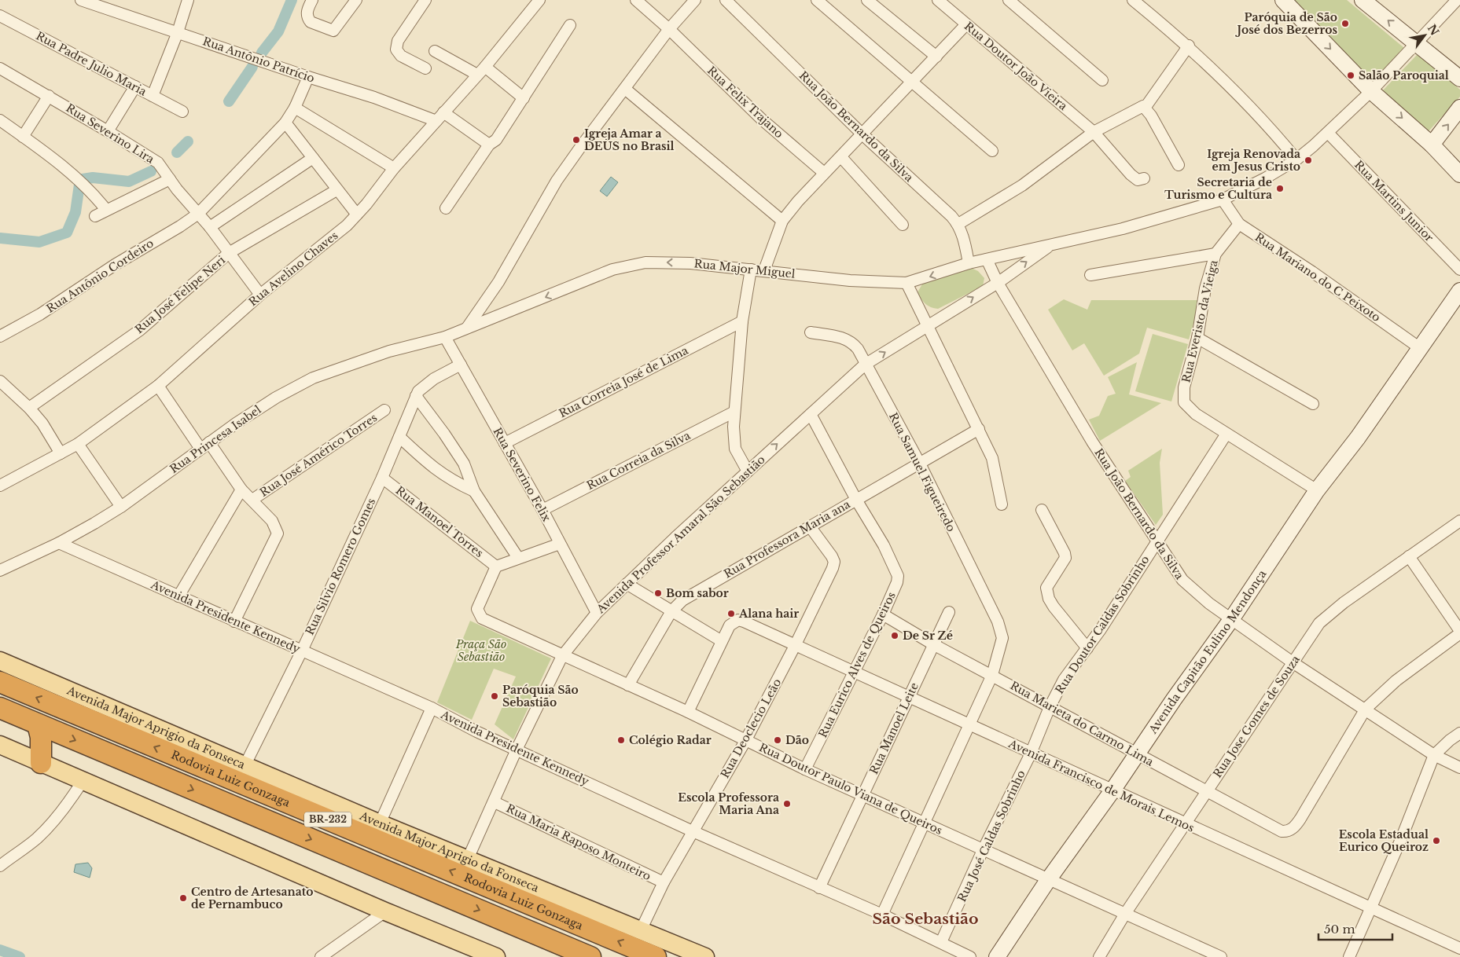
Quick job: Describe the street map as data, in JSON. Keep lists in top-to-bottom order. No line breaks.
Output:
{"streets":{"highway":["Rodovia Luiz Gonzaga","BR-232"],"main road":["Avenida Capitão Eulino Mendonça","Avenida Major Aprigio da Fonseca"],"street":["Rua Antônio Patrício","Rua Padre Julio Maria","Rua Doutor João Vieira","Rua Felix Trajano","Rua João Bernardo da Silva","Rua Severino Lira","Rua Martins Junior","Rua Avelino Chaves","Rua Major Miguel","Rua Antônio Cordeiro","Rua Mariano do C Peixoto","Rua José Felipe Neri","Rua Everisto da Vieiga","Rua Correia José de Lima","Rua Princesa Isabel","Rua José Américo Torres","Rua Correia da Silva","Rua Samuel Figueiredo","Rua Severino Felix","Rua Manoel Torres","Avenida Professor Amaral São Sebastião","Rua Professora Maria ana","Rua Silvio Romero Gomes","Avenida Presidente Kennedy","Rua Doutor Caldas Sobrinho","Rua Eurico Alves de Queiros","Rua Jose Gomes de Souza","Rua Marieta do Carmo Lima","Rua Deoclecio Leão","Rua Manoel Leite","Avenida Francisco de Morais Lemos","Rua Doutor Paulo Viana de Queiros","Rua José Caldas Sobrinho","Rua Maria Raposo Monteiro"]},"crossings":[["Rua Antônio Patrício","Rua Avelino Chaves"],["Rua Antônio Patrício","Rua Antônio Cordeiro"],["Rua João Bernardo da Silva","Rua Major Miguel"],["Rua João Bernardo da Silva","Avenida Professor Amaral São Sebastião"],["Rua João Bernardo da Silva","Rua Doutor Caldas Sobrinho"],["Rua João Bernardo da Silva","Avenida Capitão Eulino Mendonça"],["Rua João Bernardo da Silva","Rua Jose Gomes de Souza"],["Rua João Bernardo da Silva","Rua Marieta do Carmo Lima"],["Rua Severino Lira","Rua Avelino Chaves"],["Rua Severino Lira","Rua Antônio Cordeiro"],["Rua Severino Lira","Rua José Felipe Neri"],["Rua Martins Junior","Rua Major Miguel"],["Rua Major Miguel","Rua Mariano do C Peixoto"],["Rua Major Miguel","Rua Princesa Isabel"],["Rua Major Miguel","Rua Severino Felix"],["Rua Major Miguel","Avenida Professor Amaral São Sebastião"],["Rua Mariano do C Peixoto","Rua Everisto da Vieiga"],["Rua Mariano do C Peixoto","Avenida Capitão Eulino Mendonça"],["Rua Everisto da Vieiga","Rua Doutor Caldas Sobrinho"],["Rua Correia José de Lima","Rua Severino Felix"],["Rua Princesa Isabel","Rua Severino Felix"],["Rua Princesa Isabel","Avenida Presidente Kennedy"],["Rua José Américo Torres","Avenida Presidente Kennedy"],["Rua Correia da Silva","Rua Severino Felix"],["Rua Samuel Figueiredo","Avenida Professor Amaral São Sebastião"],["Rua Samuel Figueiredo","Rua Professora Maria ana"],["Rua Samuel Figueiredo","Rua Marieta do Carmo Lima"],["Rua Severino Felix","Avenida Professor Amaral São Sebastião"],["Rua Manoel Torres","Rua Silvio Romero Gomes"],["Rua Manoel Torres","Rua Doutor Paulo Viana de Queiros"],["Avenida Professor Amaral São Sebastião","Avenida Presidente Kennedy"],["Avenida Professor Amaral São Sebastião","Rua Eurico Alves de Queiros"],["Avenida Professor Amaral São Sebastião","Avenida Major Aprigio da Fonseca"],["Avenida Professor Amaral São Sebastião","Rua Doutor Paulo Viana de Queiros"],["Avenida Professor Amaral São Sebastião","Rua Maria Raposo Monteiro"],["Rua Professora Maria ana","Rua Eurico Alves de Queiros"],["Rua Professora Maria ana","Rua Deoclecio Leão"],["Rua Professora Maria ana","Rua Doutor Paulo Viana de Queiros"],["Rua Silvio Romero Gomes","Avenida Presidente Kennedy"],["Rua Silvio Romero Gomes","Avenida Major Aprigio da Fonseca"],["Avenida Presidente Kennedy","Rua Deoclecio Leão"],["Avenida Presidente Kennedy","Rua Manoel Leite"],["Avenida Presidente Kennedy","Rua José Caldas Sobrinho"],["Rua Doutor Caldas Sobrinho","Rua Marieta do Carmo Lima"],["Rua Doutor Caldas Sobrinho","Rua José Caldas Sobrinho"],["Avenida Capitão Eulino Mendonça","Rua Marieta do Carmo Lima"],["Avenida Capitão Eulino Mendonça","Avenida Francisco de Morais Lemos"],["Avenida Capitão Eulino Mendonça","Rua Doutor Paulo Viana de Queiros"],["Rua Eurico Alves de Queiros","Rua Marieta do Carmo Lima"],["Rua Eurico Alves de Queiros","Avenida Francisco de Morais Lemos"],["Rua Eurico Alves de Queiros","Rua Doutor Paulo Viana de Queiros"],["Rua Jose Gomes de Souza","Rua Marieta do Carmo Lima"],["Rua Jose Gomes de Souza","Avenida Francisco de Morais Lemos"],["Rua Jose Gomes de Souza","Rua Doutor Paulo Viana de Queiros"],["Rua Marieta do Carmo Lima","Rua Manoel Leite"],["Rua Marieta do Carmo Lima","Rua José Caldas Sobrinho"],["Avenida Major Aprigio da Fonseca","Rua Deoclecio Leão"],["Rua Deoclecio Leão","Avenida Francisco de Morais Lemos"],["Rua Deoclecio Leão","Rua Doutor Paulo Viana de Queiros"],["Rua Deoclecio Leão","Rua Maria Raposo Monteiro"],["Rua Manoel Leite","Avenida Francisco de Morais Lemos"],["Rua Manoel Leite","Rua Doutor Paulo Viana de Queiros"],["Avenida Francisco de Morais Lemos","Rua José Caldas Sobrinho"],["Rua Doutor Paulo Viana de Queiros","Rua José Caldas Sobrinho"]],"one_way":["Avenida Professor Amaral São Sebastião"],"districts":["São Sebastião"],"parks":["Praça São Sebastião"],"places":["Paróquia de São José dos Bezerros","Salão Paroquial","Igreja Amar a DEUS no Brasil","Igreja Renovada em Jesus Cristo","Secretaria de Turismo e Cultura","Bom sabor","Alana hair","De Sr Zé","Paróquia São Sebastião","Colégio Radar","Dão","Escola Professora Maria Ana","Escola Estadual Eurico Queiroz","Centro de Artesanato de Pernambuco"],"scale_bar":"50 m","north":"top right"}
